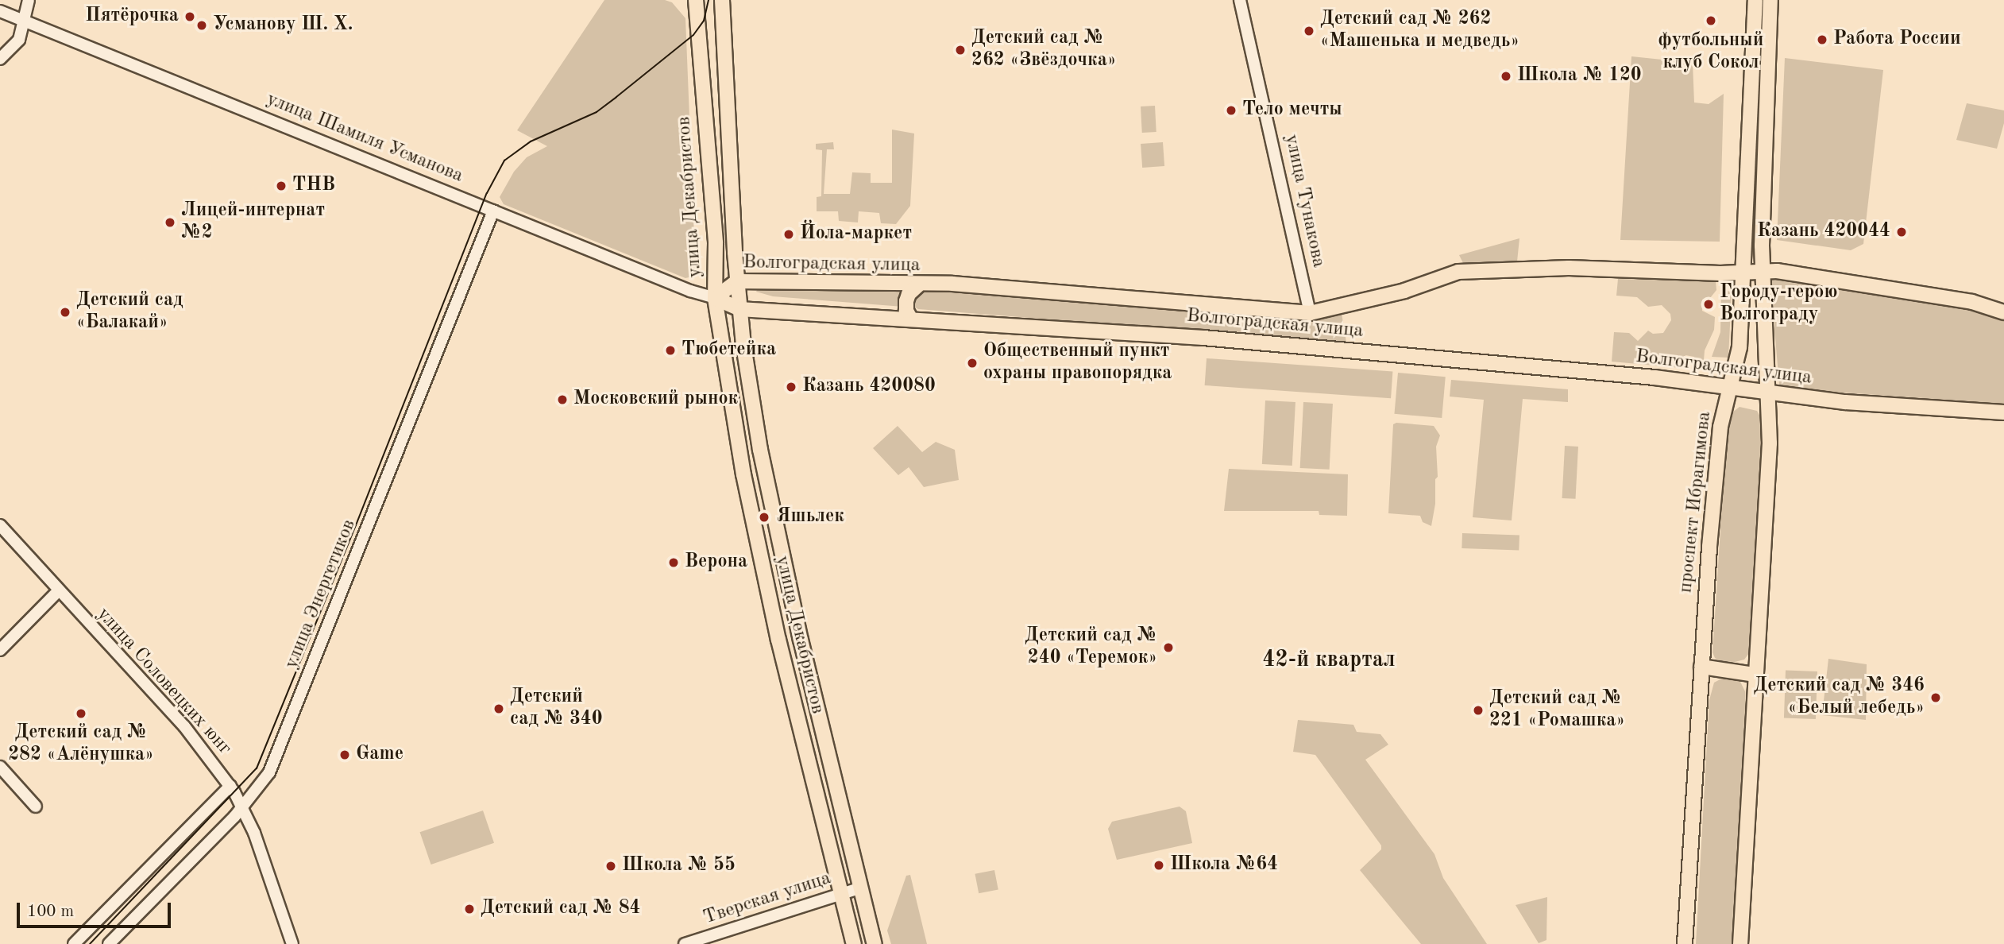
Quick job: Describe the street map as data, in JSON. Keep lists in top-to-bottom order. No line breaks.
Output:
{"streets":{"main road":["улица Декабристов","Волгоградская улица","проспект Ибрагимова"],"street":["улица Шамиля Усманова","улица Тунакова","улица Энергетиков","улица Соловецких юнг","Тверская улица"]},"crossings":[["улица Шамиля Усманова","улица Декабристов"],["улица Шамиля Усманова","Волгоградская улица"],["улица Шамиля Усманова","улица Энергетиков"],["улица Декабристов","Волгоградская улица"],["улица Декабристов","Тверская улица"],["улица Тунакова","Волгоградская улица"],["Волгоградская улица","проспект Ибрагимова"],["улица Энергетиков","улица Соловецких юнг"]],"districts":["42-й квартал"],"places":["Пятёрочка","футбольный клуб Сокол","Усманову Ш. Х.","Детский сад № 262 «Машенька и медведь»","Работа России","Детский сад № 262 «Звёздочка»","Школа № 120","Тело мечты","ТНВ","Лицей-интернат №2","Казань 420044","Йола-маркет","Городу-герою Волгограду","Детский сад «Балакай»","Тюбетейка","Общественный пункт охраны правопорядка","Казань 420080","Московский рынок","Яшьлек","Верона","Детский сад № 240 «Теремок»","Детский сад № 346 «Белый лебедь»","Детский сад № 340","Детский сад № 221 «Ромашка»","Детский сад № 282 «Алёнушка»","Game","Школа №64","Школа № 55","Детский сад № 84"],"scale_bar":"100 m"}
